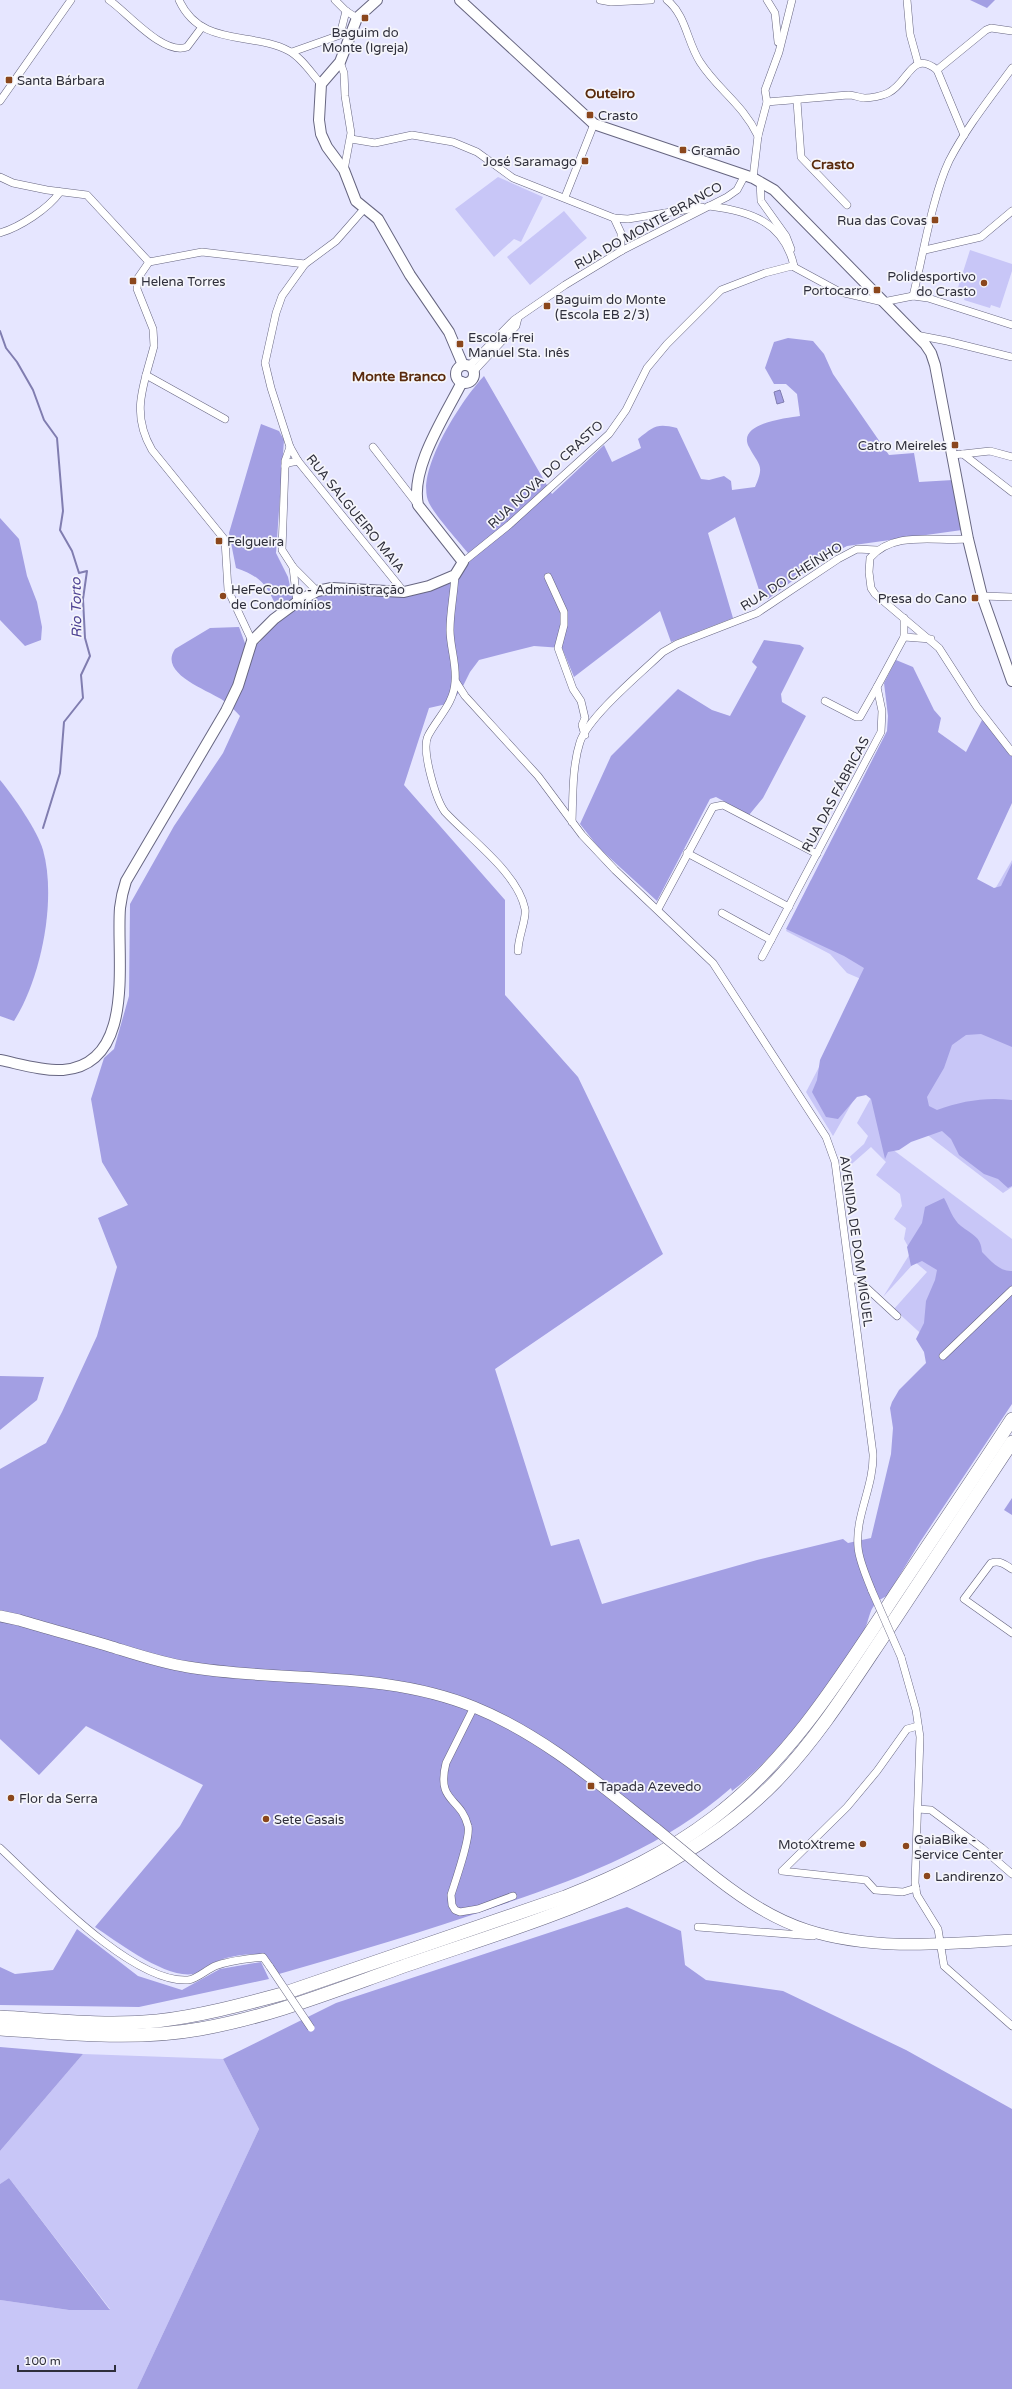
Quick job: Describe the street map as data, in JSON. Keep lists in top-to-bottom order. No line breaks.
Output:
{"streets":{"street":["RUA DO MONTE BRANCO","RUA NOVA DO CRASTO","RUA SALGUEIRO MAIA","RUA DO CHEÍNHO","RUA DAS FÁBRICAS","AVENIDA DE DOM MIGUEL"]},"crossings":[["RUA DO CHEÍNHO","AVENIDA DE DOM MIGUEL"]],"districts":["Outeiro","Crasto","Monte Branco"],"water":["Rio Torto"],"places":{"transit":["Baguim do Monte (Igreja)","Santa Bárbara","Crasto","Gramão","José Saramago","Rua das Covas","Helena Torres","Portocarro","Baguim do Monte (Escola EB 2/3)","Escola Frei Manuel Sta. Inês","Catro Meireles","Felgueira","Presa do Cano","Tapada Azevedo"],"other":["Polidesportivo do Crasto","HeFeCondo - Administração de Condomínios","Flor da Serra","Sete Casais","MotoXtreme","GaiaBike - Service Center","Landirenzo"]},"scale_bar":"100 m"}
